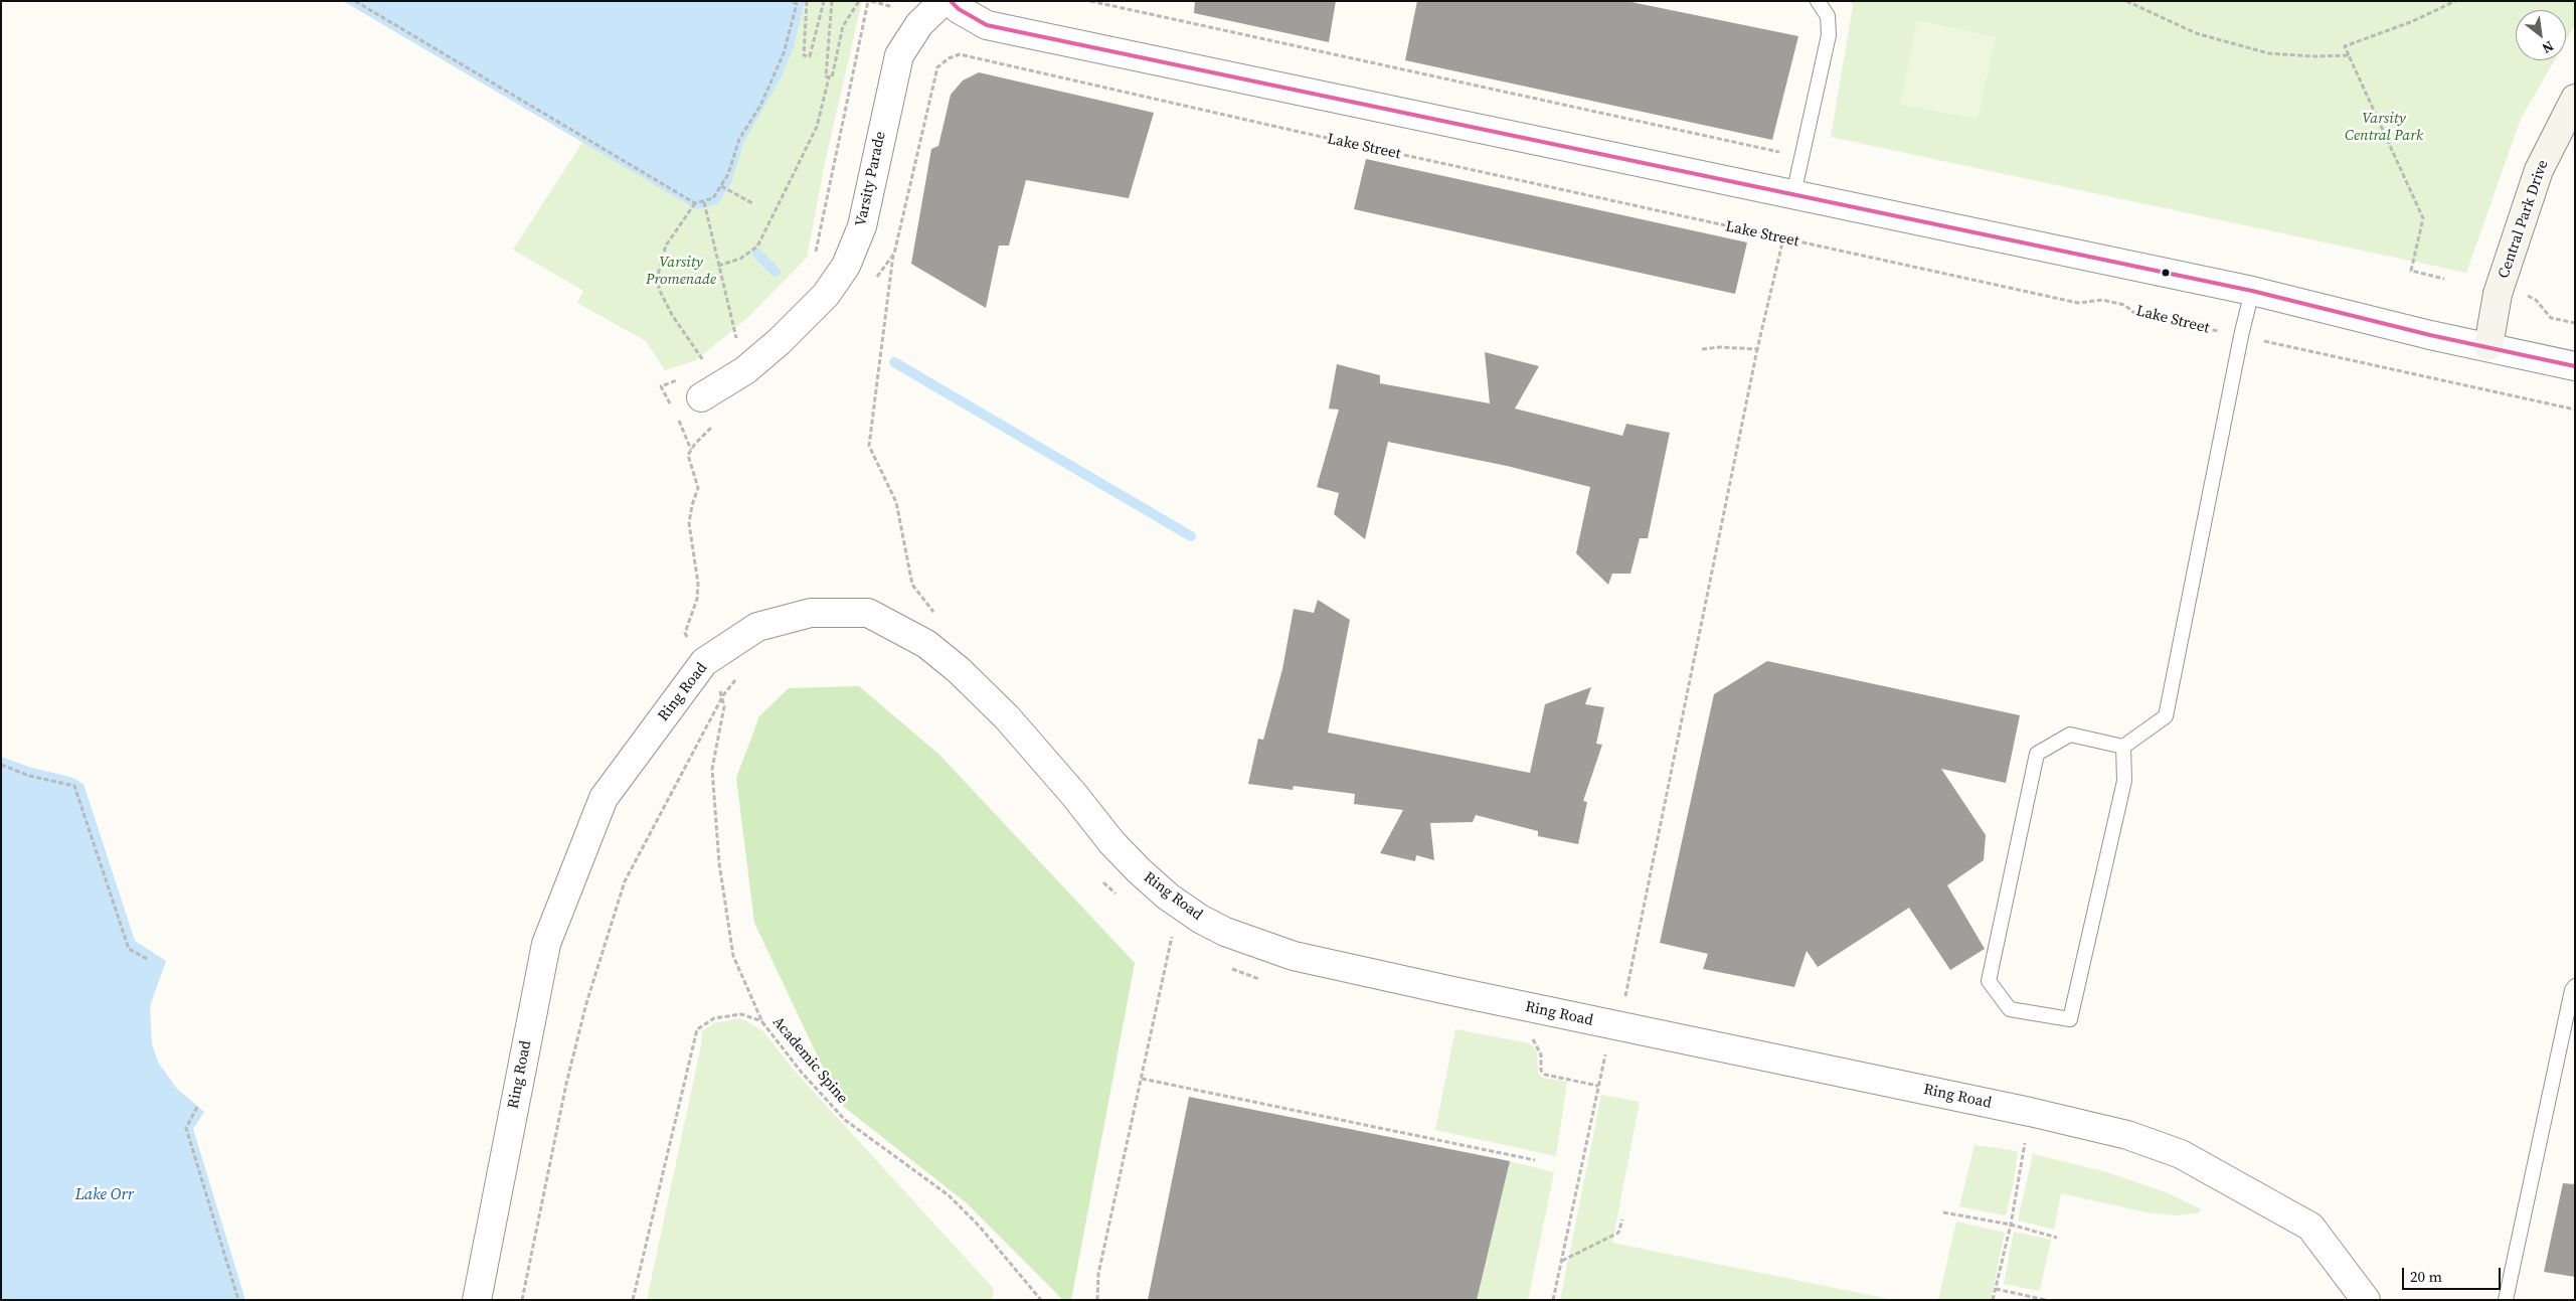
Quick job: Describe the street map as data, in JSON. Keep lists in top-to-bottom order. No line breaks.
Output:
{"streets":{"street":["Varsity Parade","Central Park Drive","Ring Road"],"path":["Lake Street","Academic Spine"]},"water":["Lake Orr"],"parks":["Varsity Central Park","Varsity Promenade"],"scale_bar":"20 m","north":"bottom right"}
